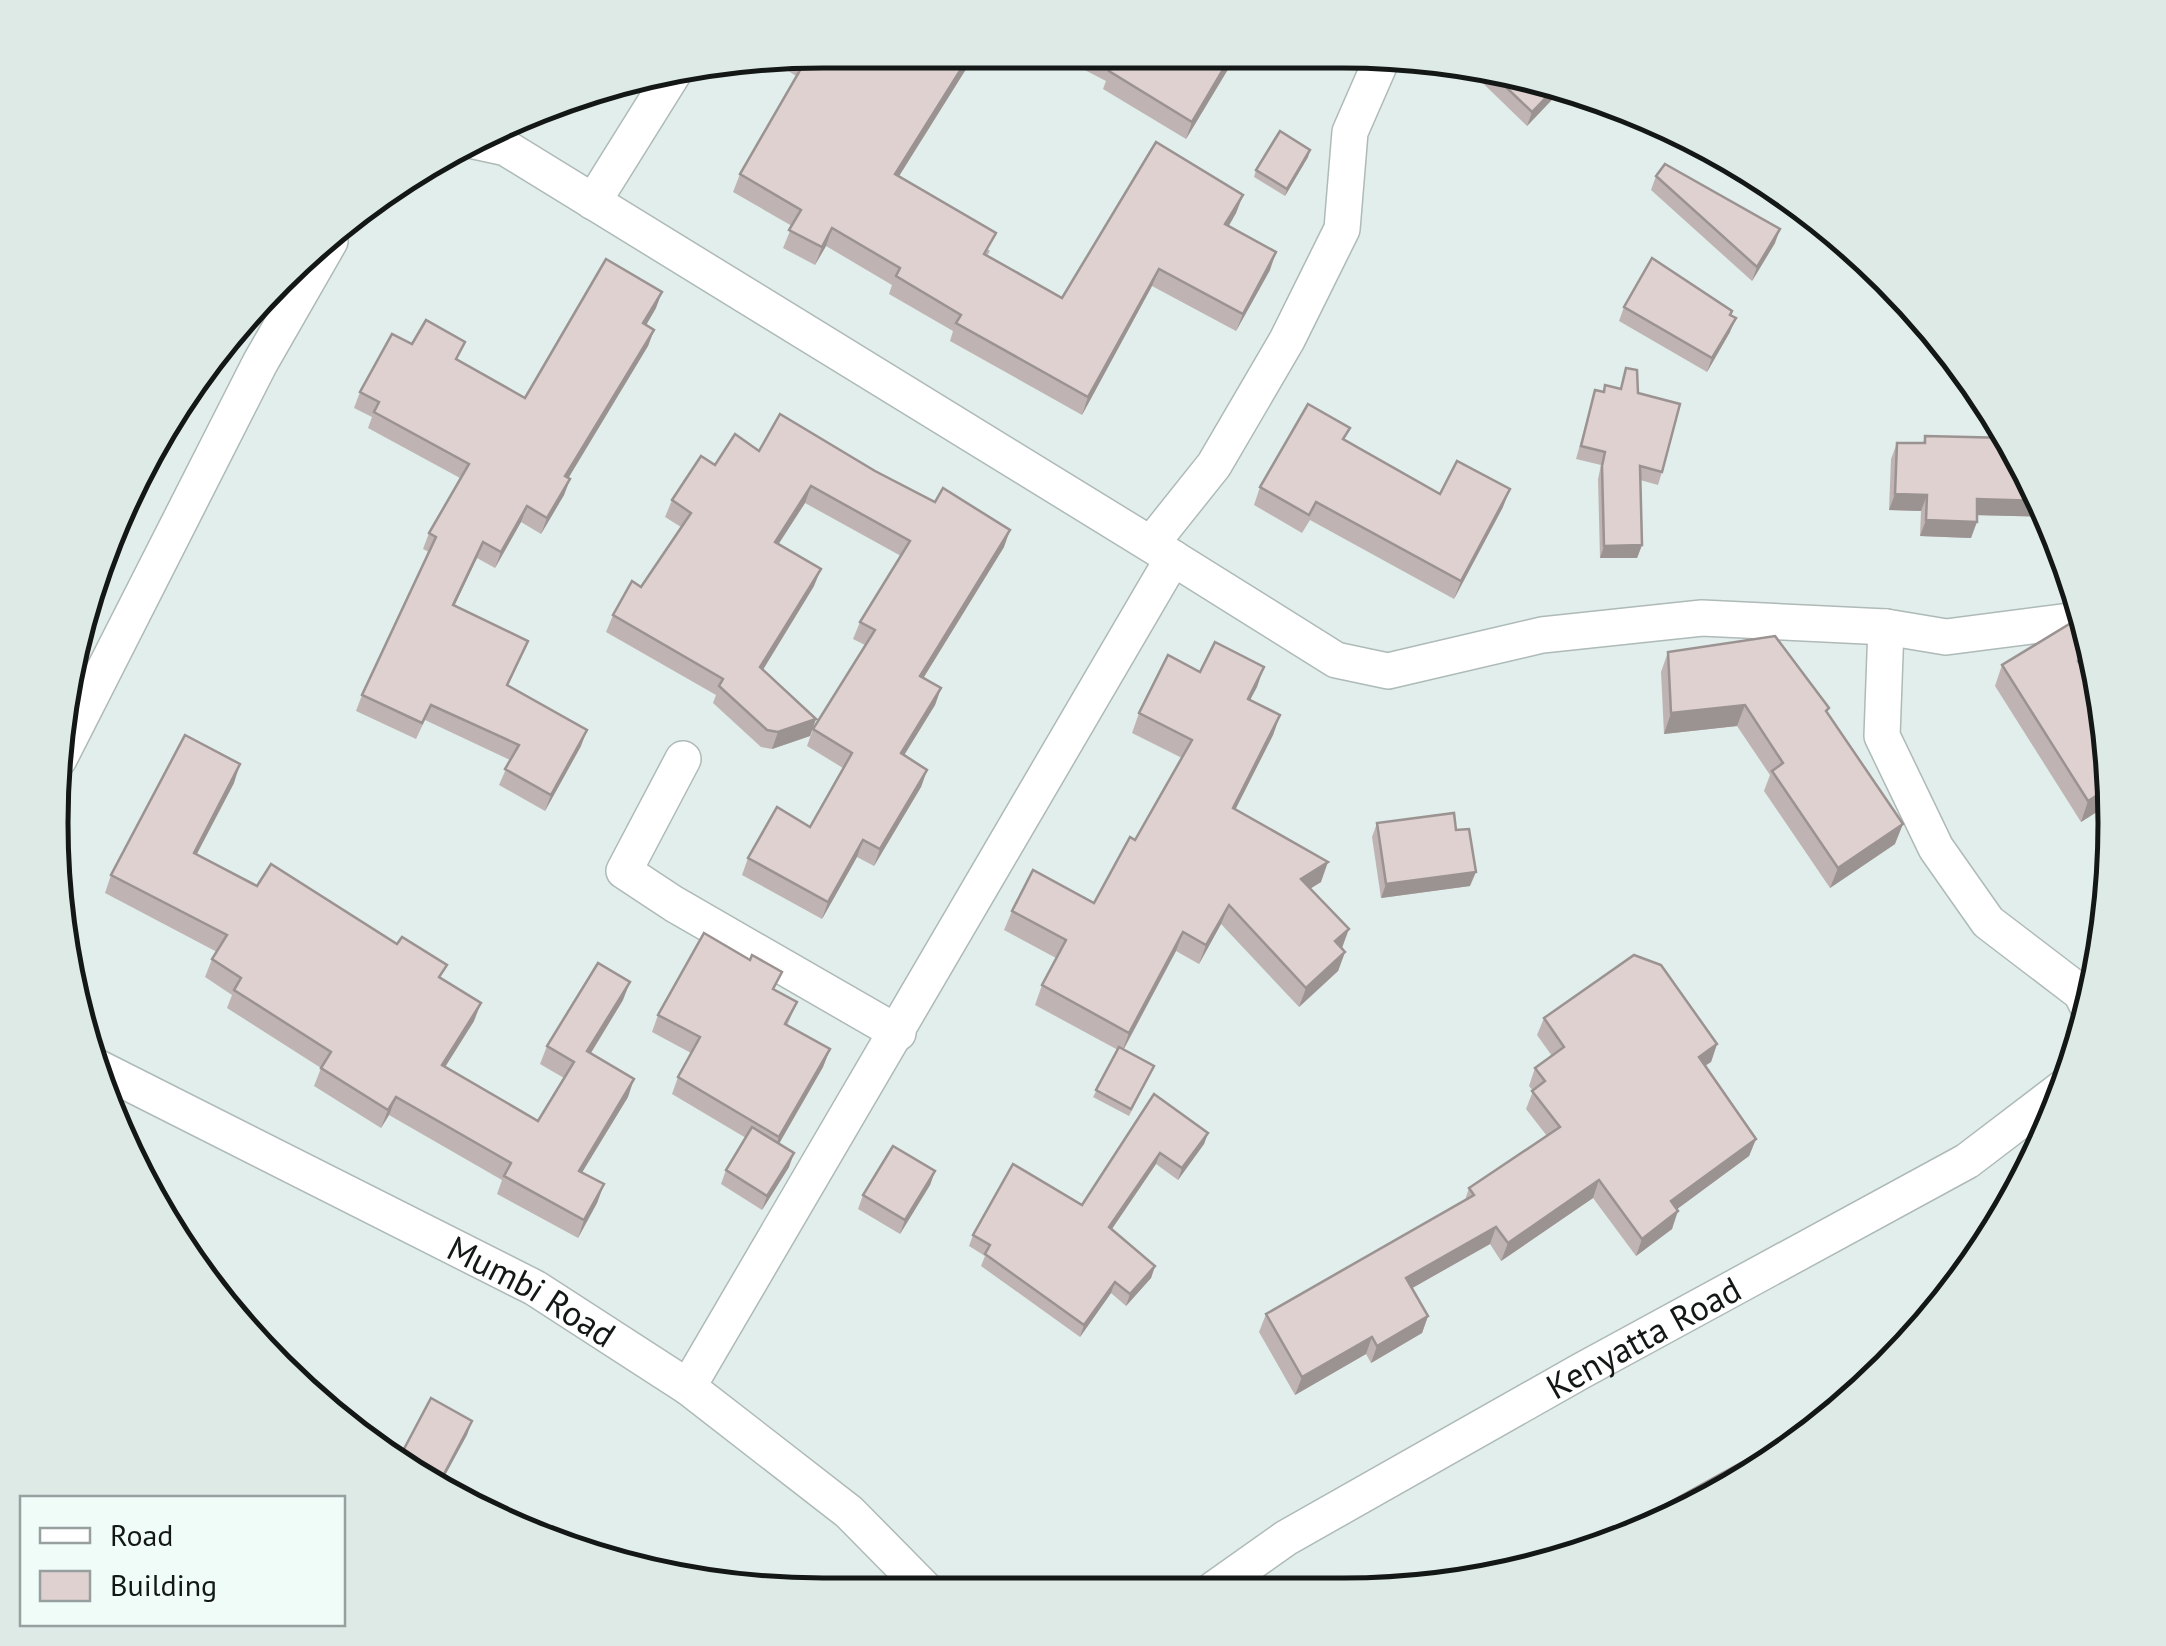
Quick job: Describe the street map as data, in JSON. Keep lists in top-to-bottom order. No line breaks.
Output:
{"streets":{"street":["Mumbi Road","Kenyatta Road"]},"legend":["Road","Building"]}
